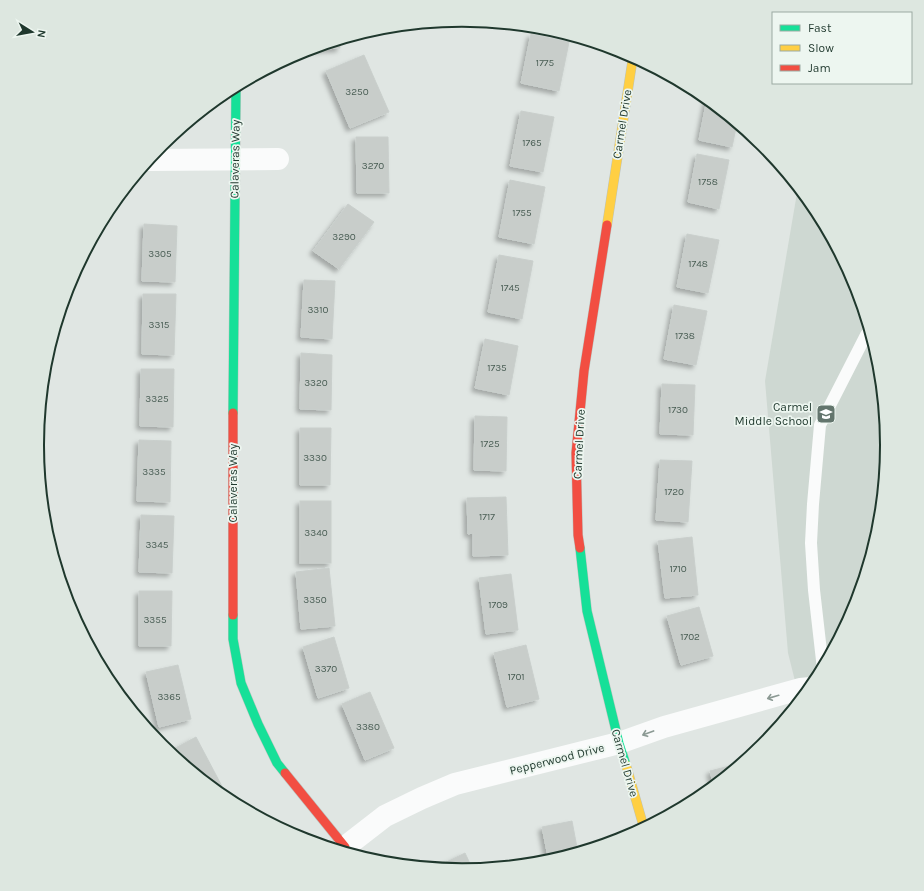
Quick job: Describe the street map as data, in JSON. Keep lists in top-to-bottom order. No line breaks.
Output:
{"streets":{"street":["Carmel Drive","Calaveras Way","Pepperwood Drive"]},"crossings":[["Carmel Drive","Pepperwood Drive"]],"one_way":["Pepperwood Drive"],"places":{"school or university":["Carmel Middle School"]},"house_numbers":["1775","3250","1765","3270","1758","1755","3290","3305","1748","1745","3310","3315","1738","1735","3320","3325","1730","1725","3330","3335","1720","1717","3340","3345","1710","3350","1709","3355","1702","3370","1701","3365","3380"],"legend":["Fast","Slow","Jam"],"north":"right"}
